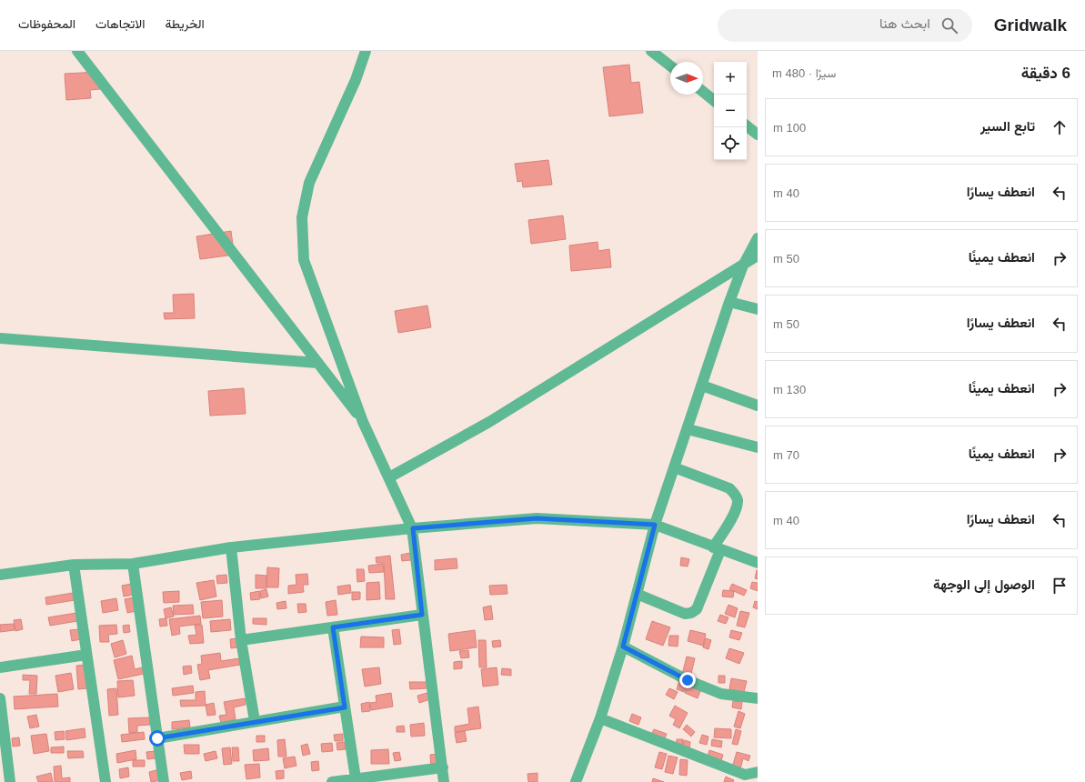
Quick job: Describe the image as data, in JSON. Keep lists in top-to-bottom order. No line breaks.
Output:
{"north":"right","page":{"header":"Gridwalk","search":"ابحث هنا","nav":["الخريطة","الاتجاهات","المحفوظات"],"heading":["6 دقيقة","سيرًا · 480 m"],"map_buttons":["+","−"],"list":[["تابع السير","100 m"],["انعطف يسارًا","40 m"],["انعطف يمينًا","50 m"],["انعطف يسارًا","50 m"],["انعطف يمينًا","130 m"],["انعطف يمينًا","70 m"],["انعطف يسارًا","40 m"],"الوصول إلى الوجهة"]}}
